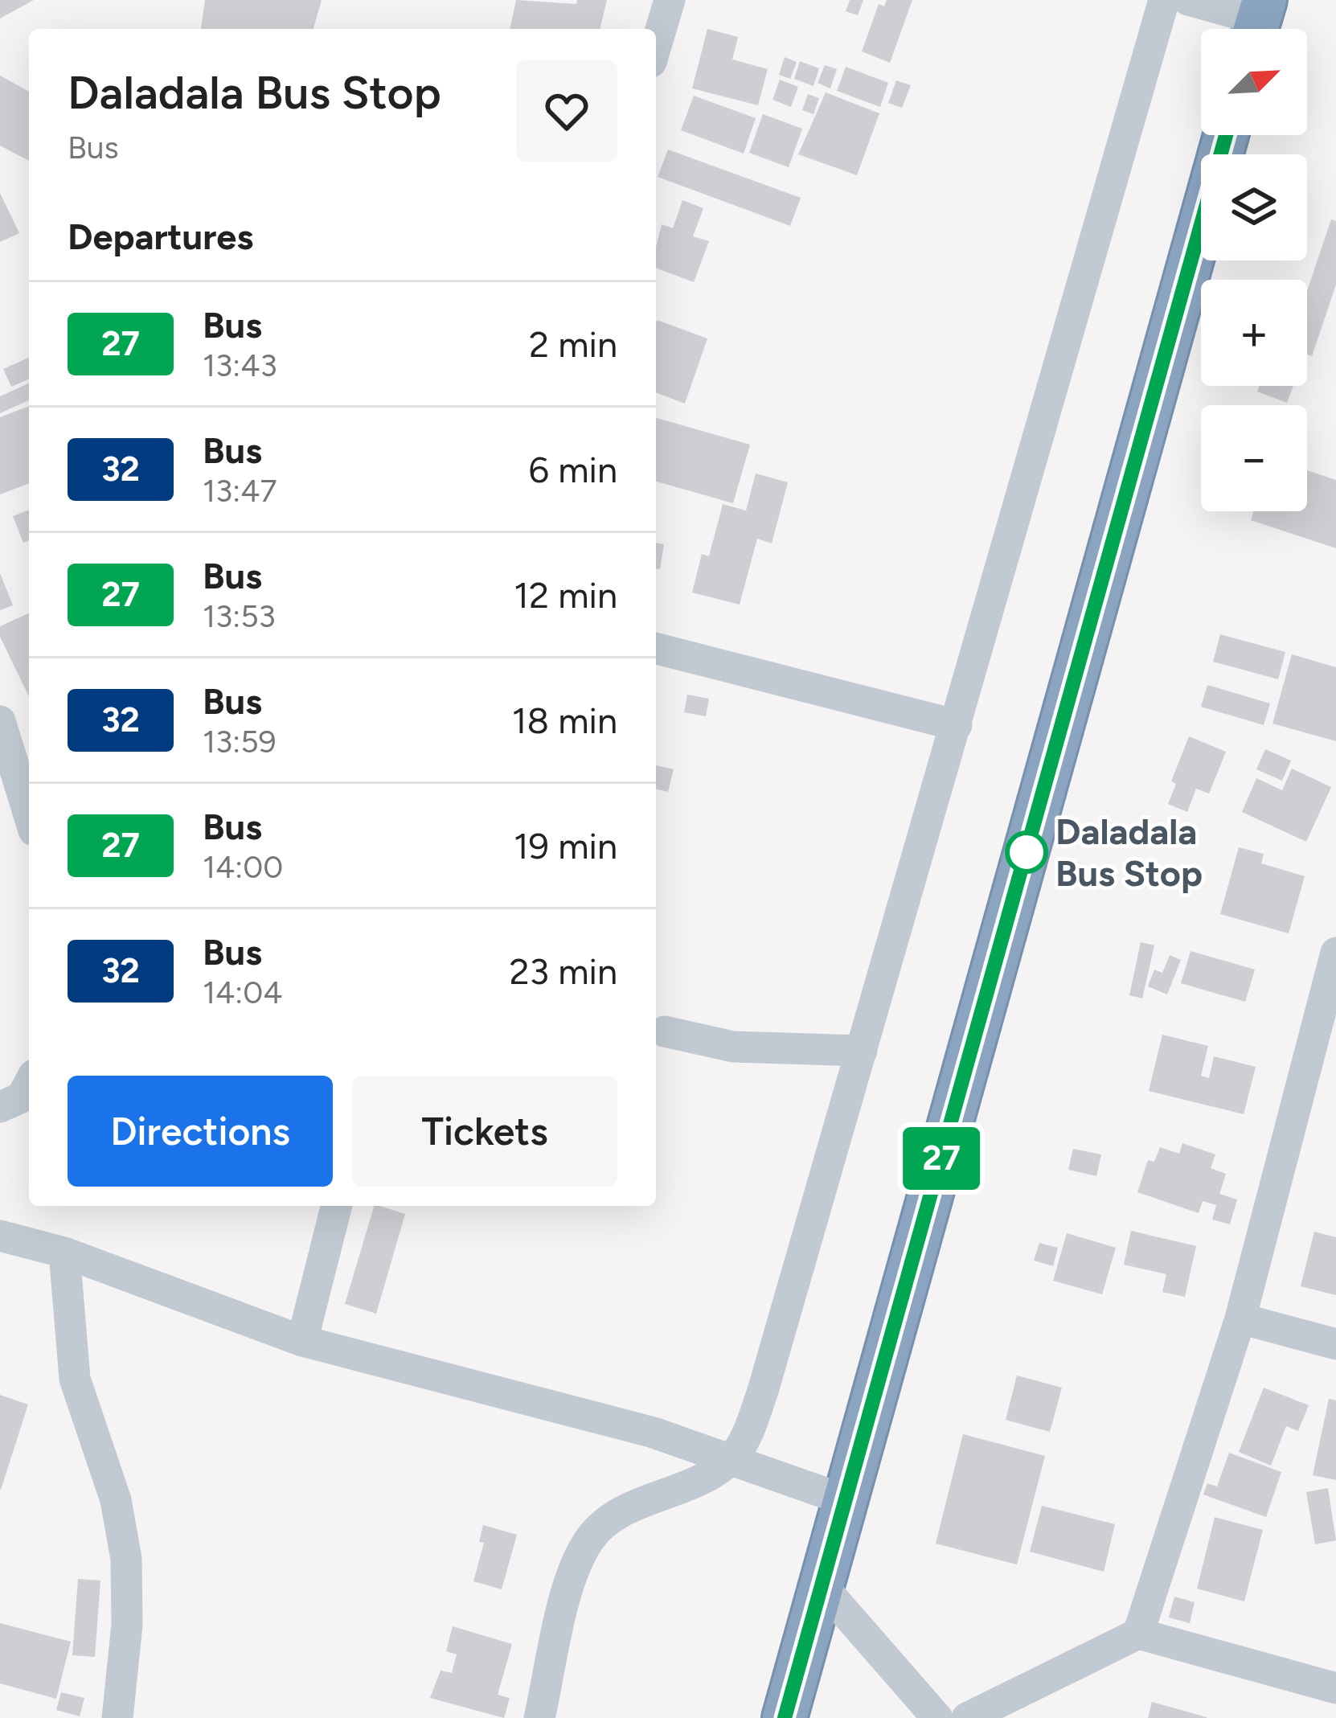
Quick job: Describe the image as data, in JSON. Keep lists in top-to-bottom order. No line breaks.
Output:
{"places":["Daladala Bus Stop"],"lines":["bus line 27"],"north":"top right","page":{"on_map":"27","map_buttons":["+","−"],"heading":[["Daladala Bus Stop","Bus"],"Departures"],"list":[{"mark":"27","name":"Bus","note":"13:43","value":"2 min"},{"mark":"32","name":"Bus","note":"13:47","value":"6 min"},{"mark":"27","name":"Bus","note":"13:53","value":"12 min"},{"mark":"32","name":"Bus","note":"13:59","value":"18 min"},{"mark":"27","name":"Bus","note":"14:00","value":"19 min"},{"mark":"32","name":"Bus","note":"14:04","value":"23 min"}],"buttons":["Directions","Tickets"]}}
